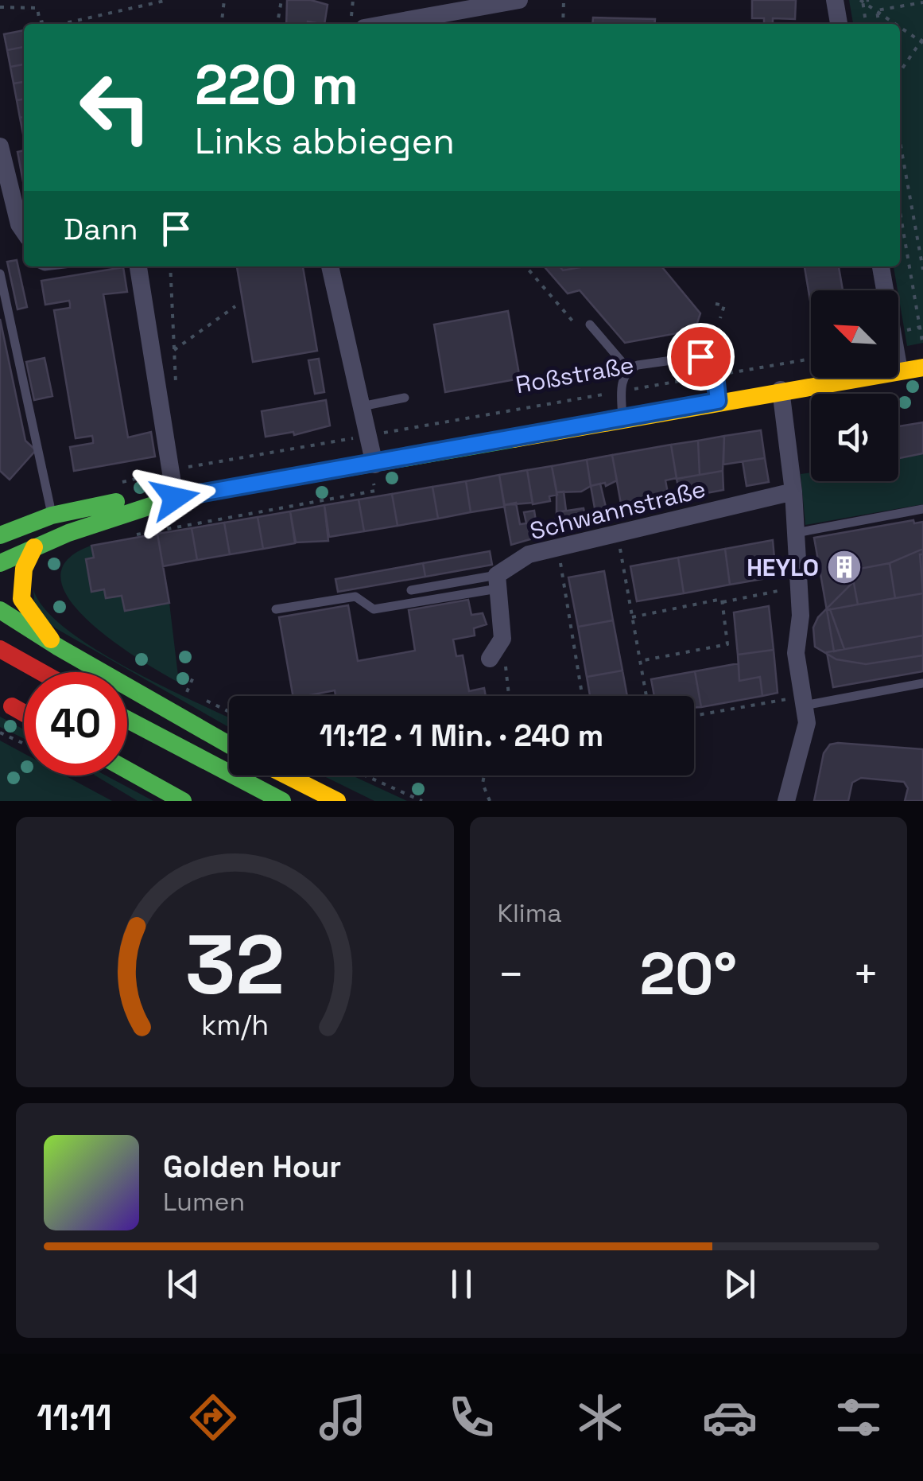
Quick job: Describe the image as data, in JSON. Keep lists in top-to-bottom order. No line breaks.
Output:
{"streets":{"street":["Schwannstraße"],"path":["Roßstraße"]},"places":{"building":["HEYLO"]},"north":"top left","page":{"turn":["220 m","Links abbiegen"],"then":"Dann","limit":"40","trip":"11:12 · 1 Min. · 240 m","tile":"Klima","heat":["−","20°","+"],"song":["Golden Hour","Lumen"],"tabs":"11:11","gauge":["32","km/h"]}}
